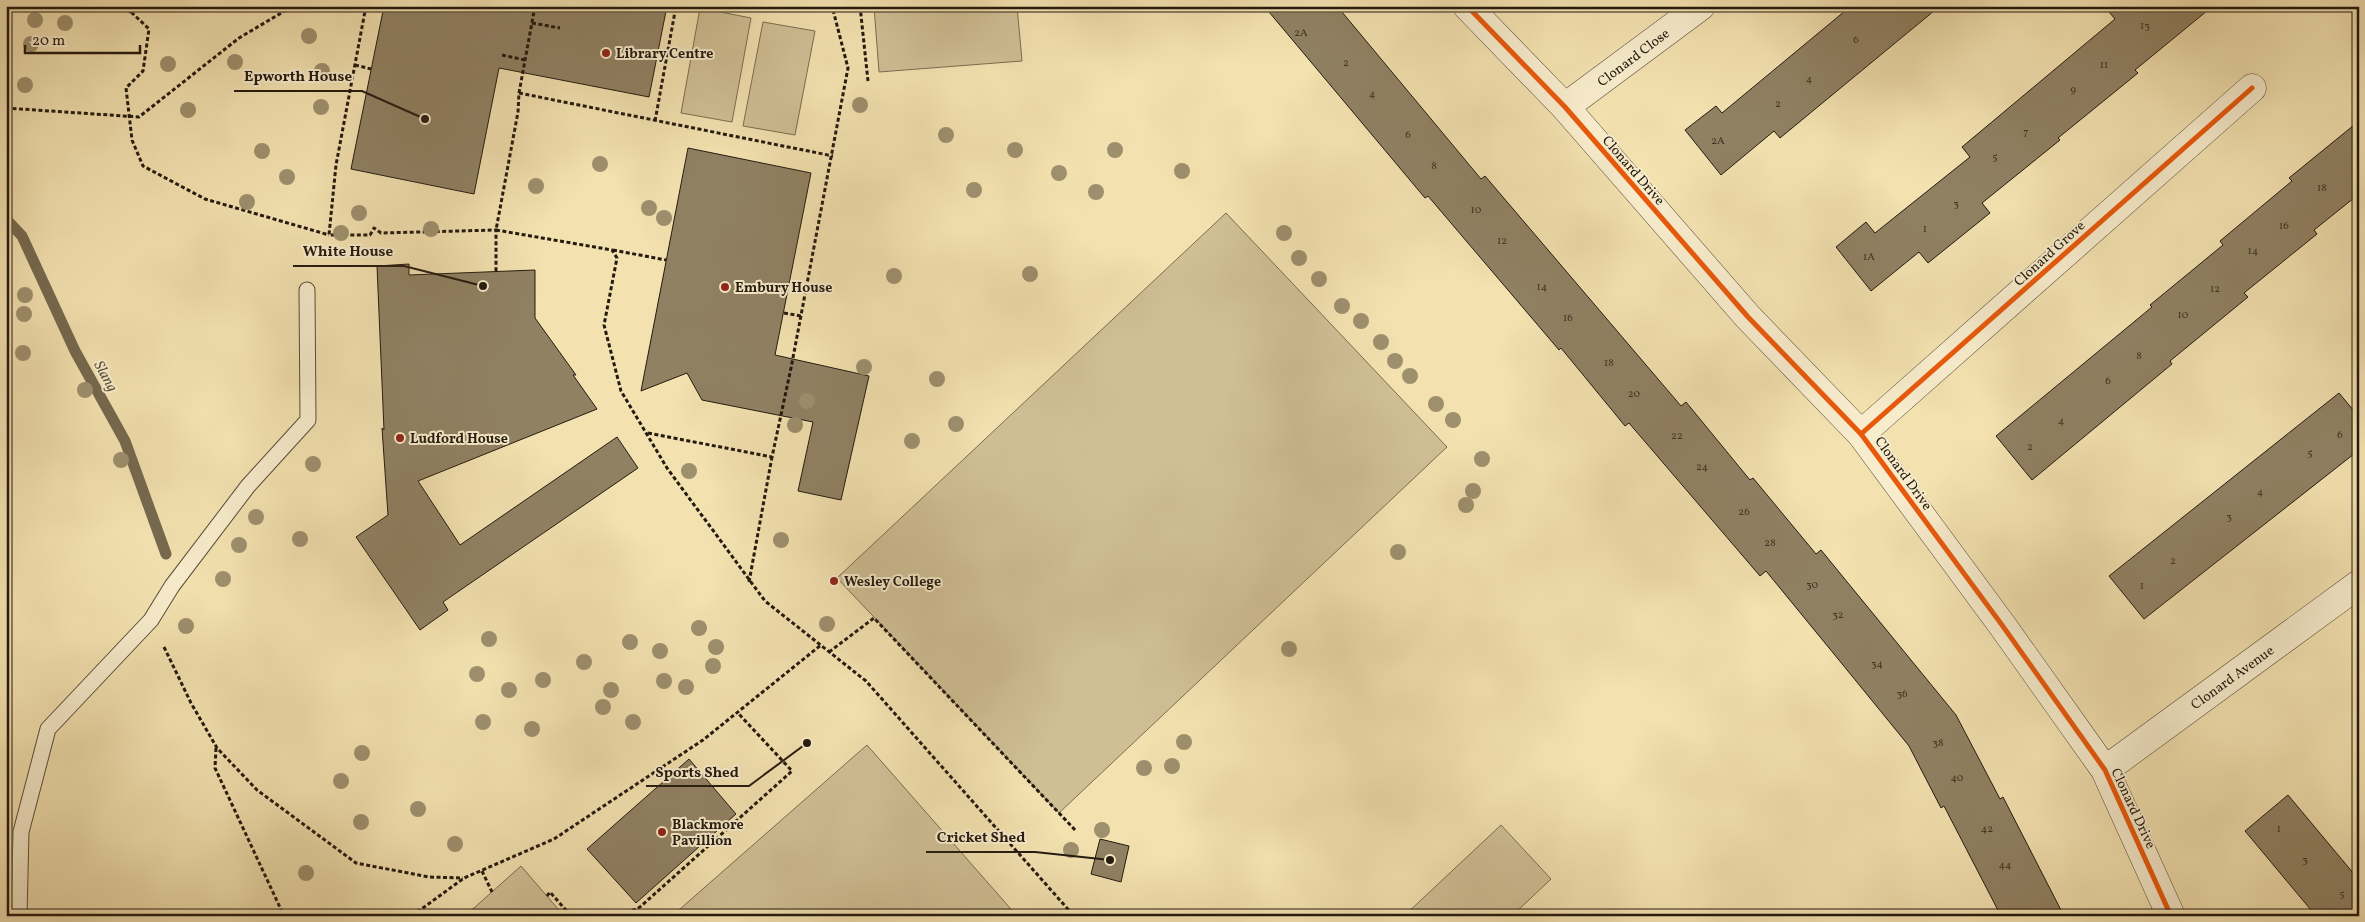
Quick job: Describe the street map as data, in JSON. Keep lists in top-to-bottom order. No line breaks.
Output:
{"streets":{"street":["Clonard Close","Clonard Drive","Clonard Grove","Clonard Avenue"]},"crossings":[["Clonard Close","Clonard Drive"],["Clonard Drive","Clonard Grove"],["Clonard Drive","Clonard Avenue"]],"water":["Slang"],"places":["Library Centre","Epworth House","White House","Embury House","Ludford House","Wesley College","Sports Shed","Blackmore Pavillion","Cricket Shed"],"house_numbers":["13","2A","6","2","11","4","9","4","2","7","6","2A","5","8","18","3","10","16","1","12","14","1A","14","12","10","16","8","18","6","20","4","6","22","2","5","24","4","26","3","28","2","30","1","32","34","36","38","40","42","1","3","44","5"],"scale_bar":"20 m"}
